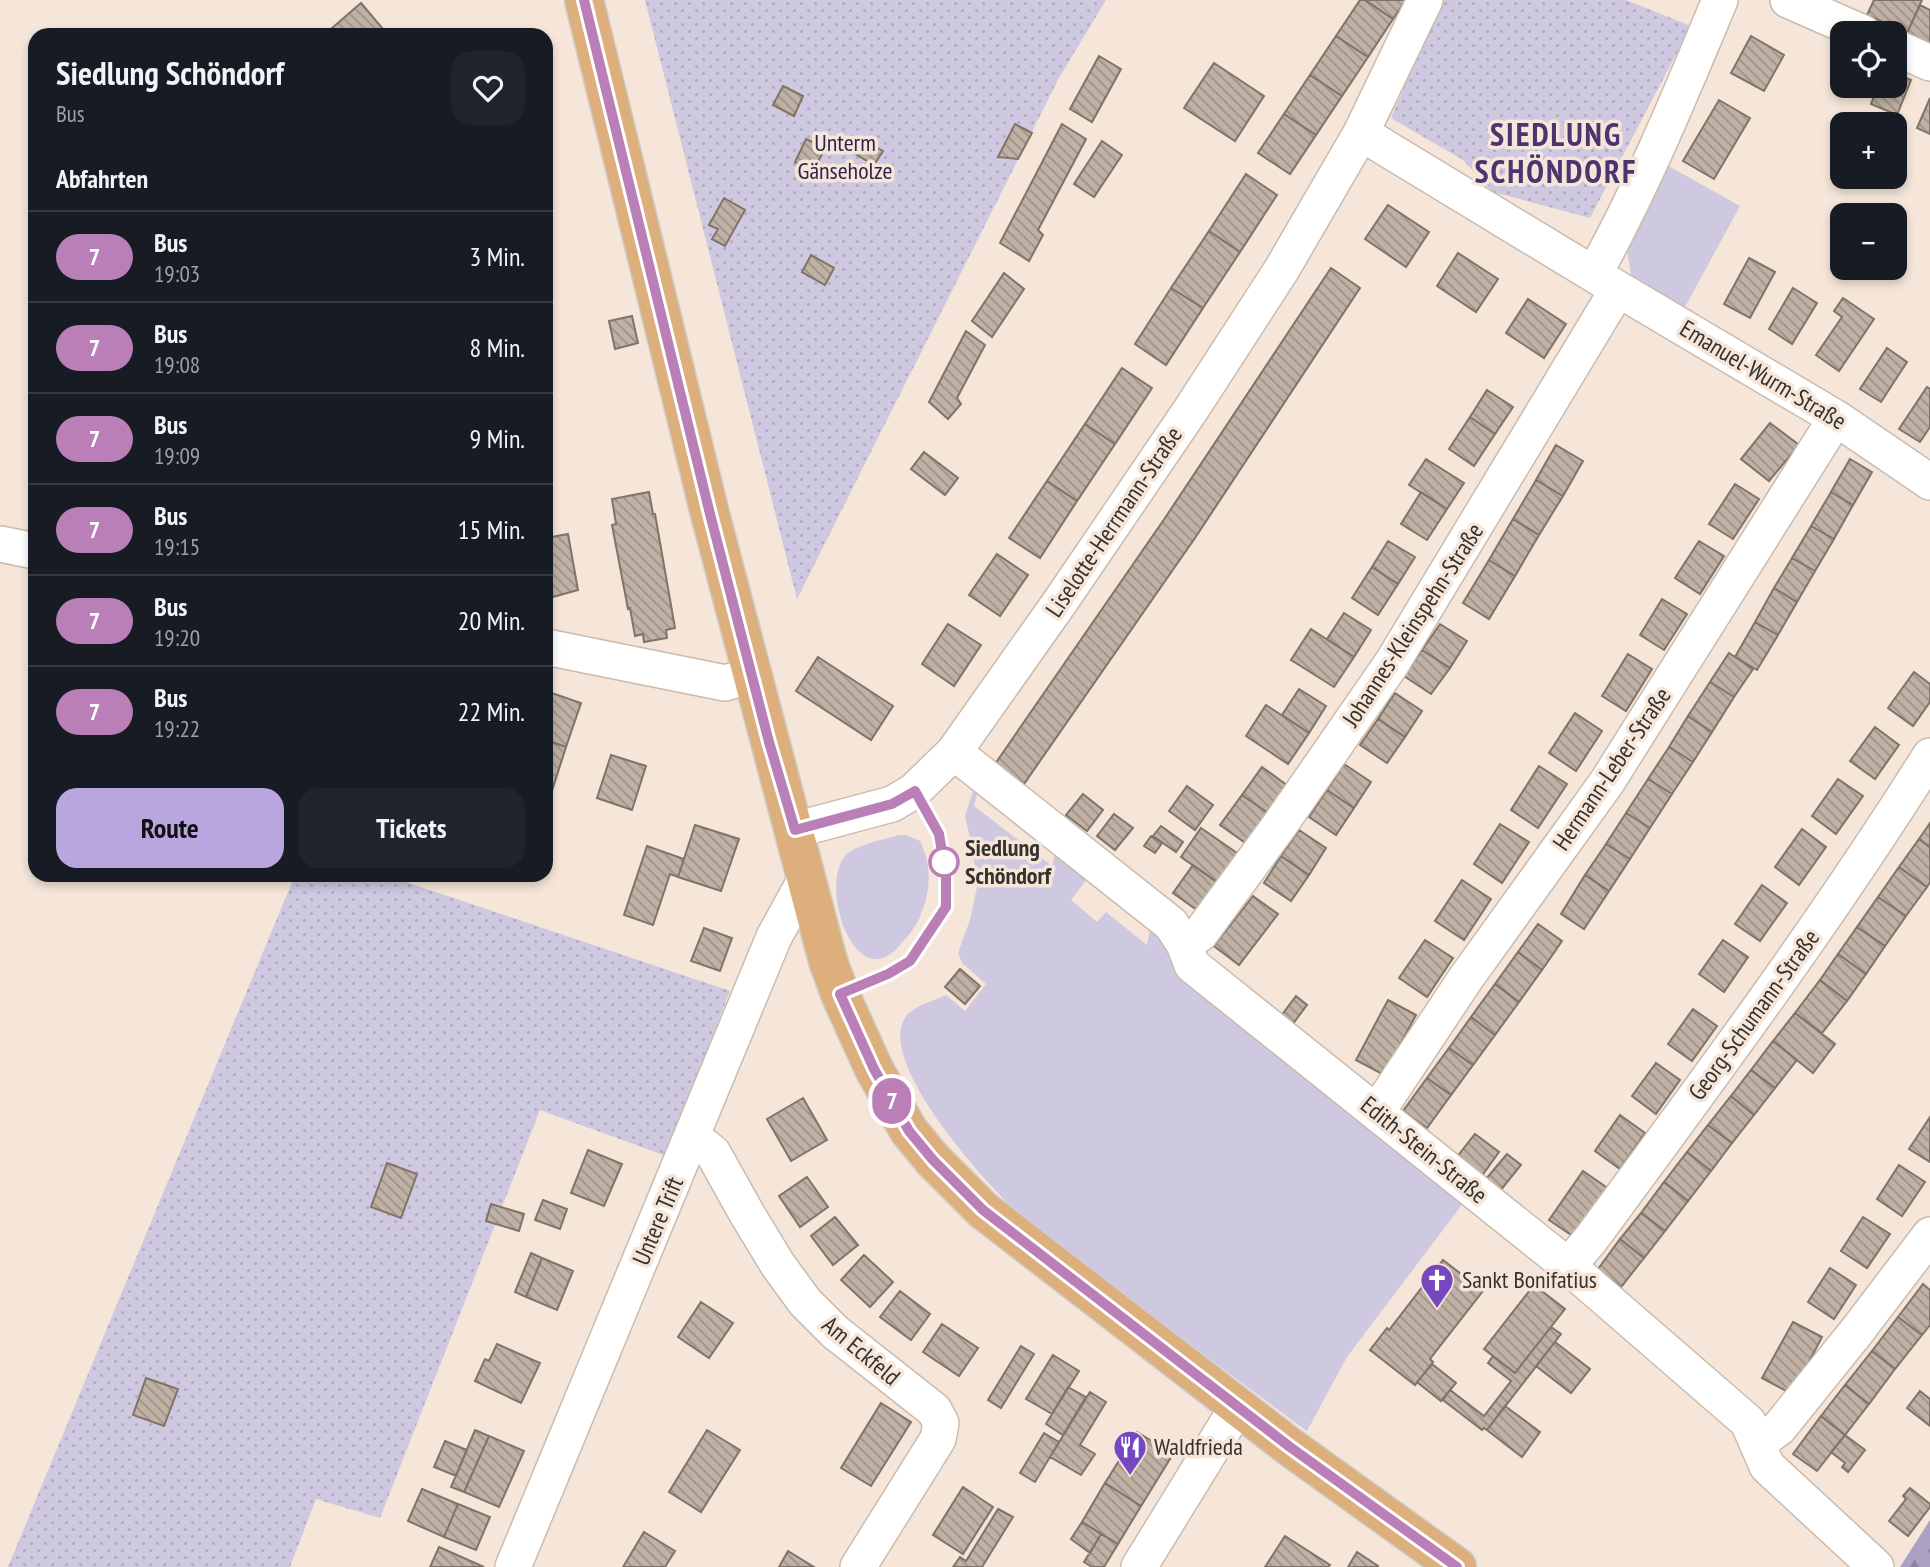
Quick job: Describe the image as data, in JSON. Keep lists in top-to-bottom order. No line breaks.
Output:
{"streets":{"street":["Emanuel-Wurm-Straße","Liselotte-Herrmann-Straße","Johannes-Kleinspehn-Straße","Hermann-Leber-Straße","Georg-Schumann-Straße","Edith-Stein-Straße","Untere Trift","Am Eckfeld"]},"crossings":[["Emanuel-Wurm-Straße","Liselotte-Herrmann-Straße"],["Emanuel-Wurm-Straße","Johannes-Kleinspehn-Straße"],["Emanuel-Wurm-Straße","Hermann-Leber-Straße"],["Liselotte-Herrmann-Straße","Edith-Stein-Straße"],["Johannes-Kleinspehn-Straße","Edith-Stein-Straße"],["Hermann-Leber-Straße","Edith-Stein-Straße"],["Georg-Schumann-Straße","Edith-Stein-Straße"],["Untere Trift","Am Eckfeld"]],"districts":["SIEDLUNG SCHÖNDORF"],"parks":["Unterm Gänseholze"],"places":{"other":["Siedlung Schöndorf"],"church":["Sankt Bonifatius"],"restaurant":["Waldfrieda"]},"lines":["bus line 7"],"page":{"on_map":"7","map_buttons":["+","−"],"heading":[["Siedlung Schöndorf","Bus"],"Abfahrten"],"list":[{"mark":"7","name":"Bus","note":"19:03","value":"3 Min."},{"mark":"7","name":"Bus","note":"19:08","value":"8 Min."},{"mark":"7","name":"Bus","note":"19:09","value":"9 Min."},{"mark":"7","name":"Bus","note":"19:15","value":"15 Min."},{"mark":"7","name":"Bus","note":"19:20","value":"20 Min."},{"mark":"7","name":"Bus","note":"19:22","value":"22 Min."}],"buttons":["Route","Tickets"]}}
